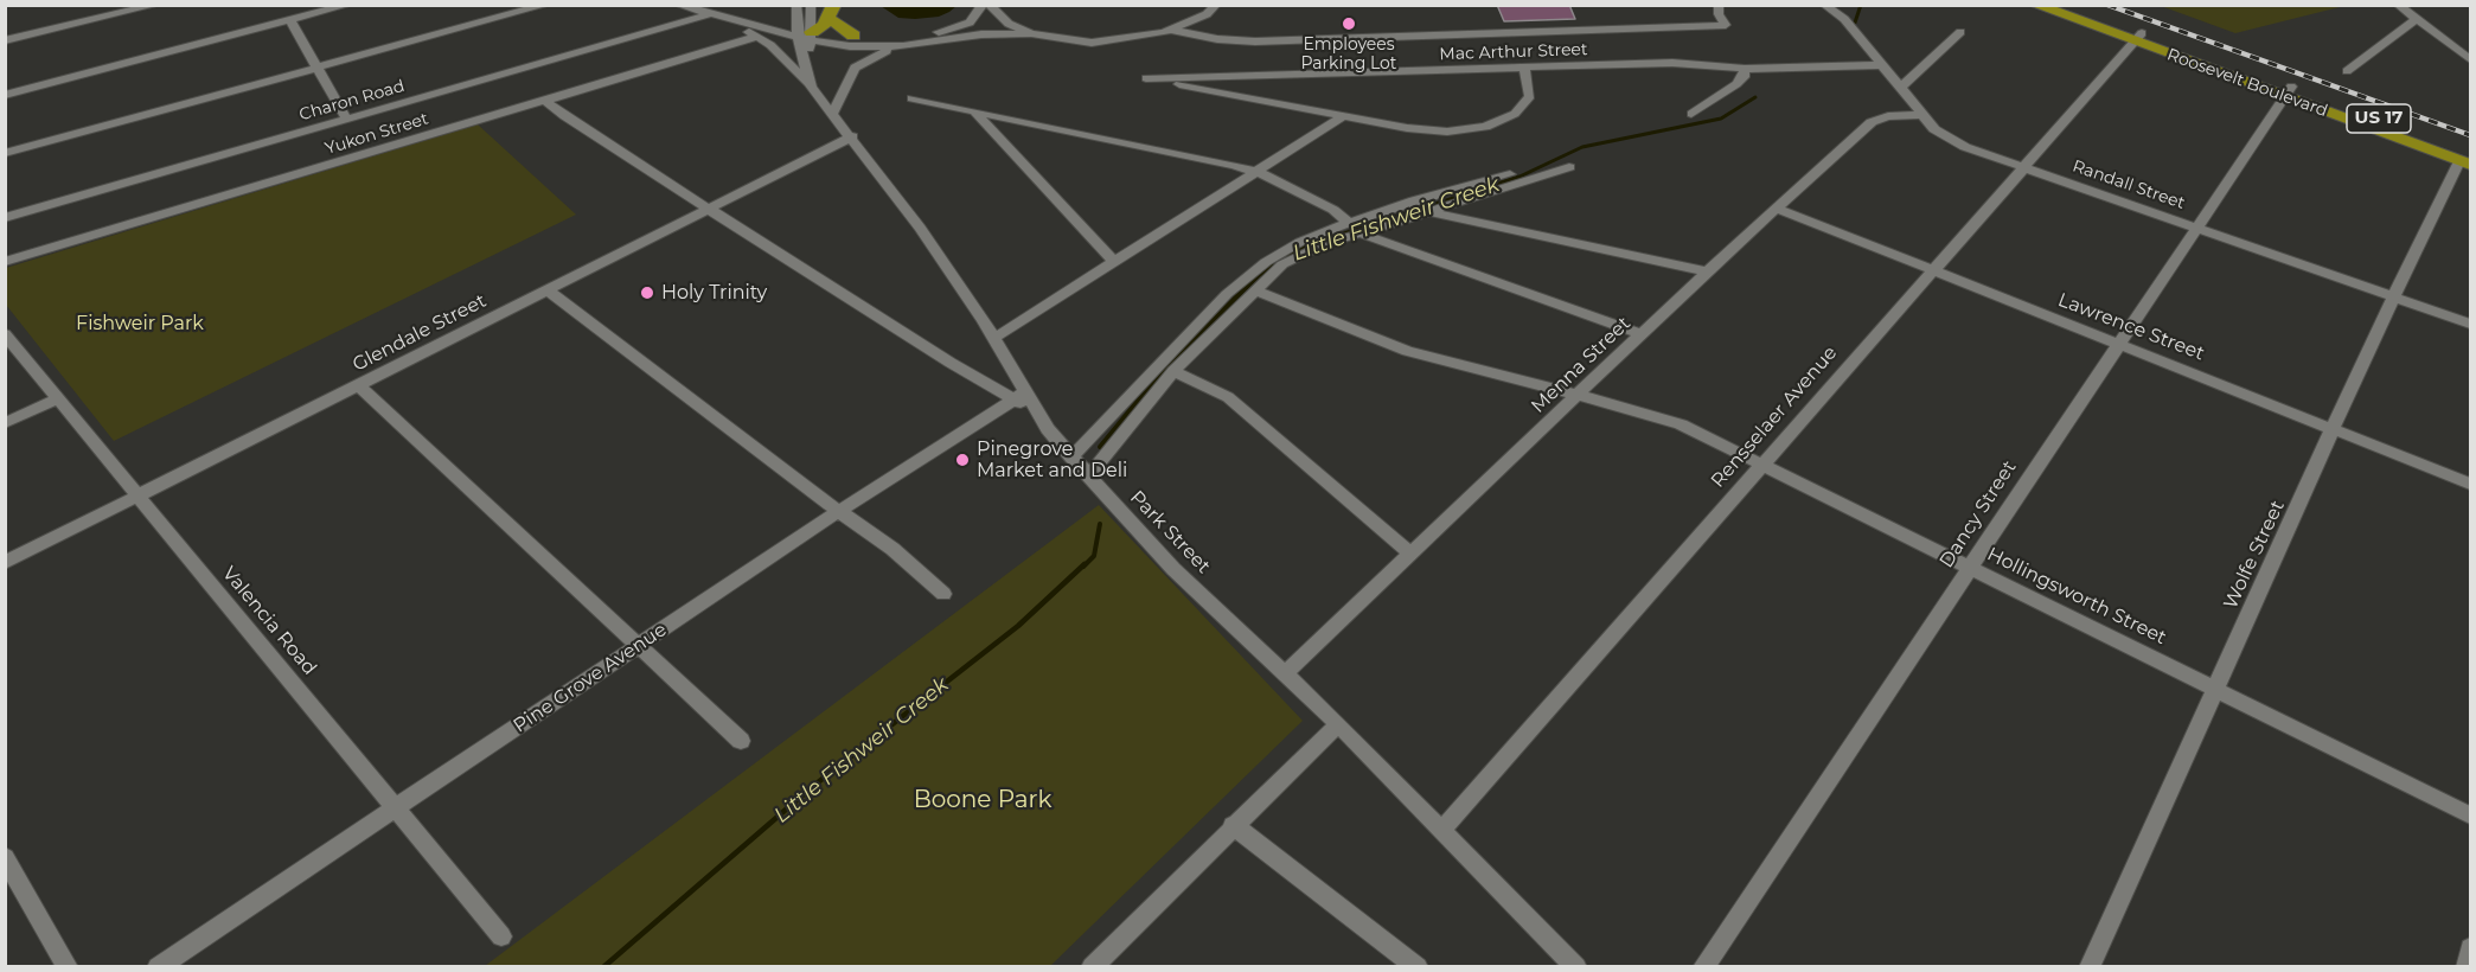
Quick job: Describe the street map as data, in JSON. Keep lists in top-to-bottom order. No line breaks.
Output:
{"streets":{"highway":["Roosevelt Boulevard","US 17"],"street":["Mac Arthur Street","Charon Road","Yukon Street","Randall Street","Lawrence Street","Glendale Street","Menna Street","Rensselaer Avenue","Dancy Street","Park Street","Wolfe Street","Hollingsworth Street","Valencia Road","Pine Grove Avenue"]},"crossings":[["Mac Arthur Street","Randall Street"],["Roosevelt Boulevard","Rensselaer Avenue"],["Roosevelt Boulevard","Dancy Street"],["Roosevelt Boulevard","Wolfe Street"],["Randall Street","Menna Street"],["Randall Street","Rensselaer Avenue"],["Randall Street","Dancy Street"],["Randall Street","Wolfe Street"],["Lawrence Street","Menna Street"],["Lawrence Street","Rensselaer Avenue"],["Lawrence Street","Dancy Street"],["Lawrence Street","Wolfe Street"],["Glendale Street","Park Street"],["Glendale Street","Valencia Road"],["Menna Street","Park Street"],["Menna Street","Hollingsworth Street"],["Rensselaer Avenue","Park Street"],["Rensselaer Avenue","Hollingsworth Street"],["Dancy Street","Hollingsworth Street"],["Park Street","Pine Grove Avenue"],["Wolfe Street","Hollingsworth Street"],["Valencia Road","Pine Grove Avenue"]],"water":["Little Fishweir Creek"],"parks":["Fishweir Park","Boone Park"],"places":["Employees Parking Lot","Holy Trinity","Pinegrove Market and Deli"]}
